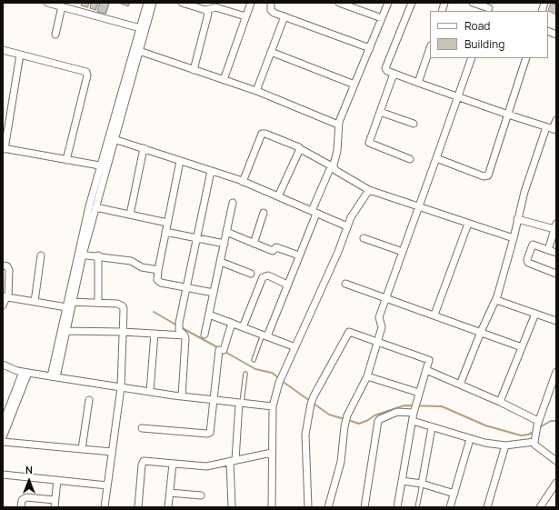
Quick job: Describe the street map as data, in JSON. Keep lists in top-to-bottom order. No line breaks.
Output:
{"legend":["Road","Building"],"north":"top"}
